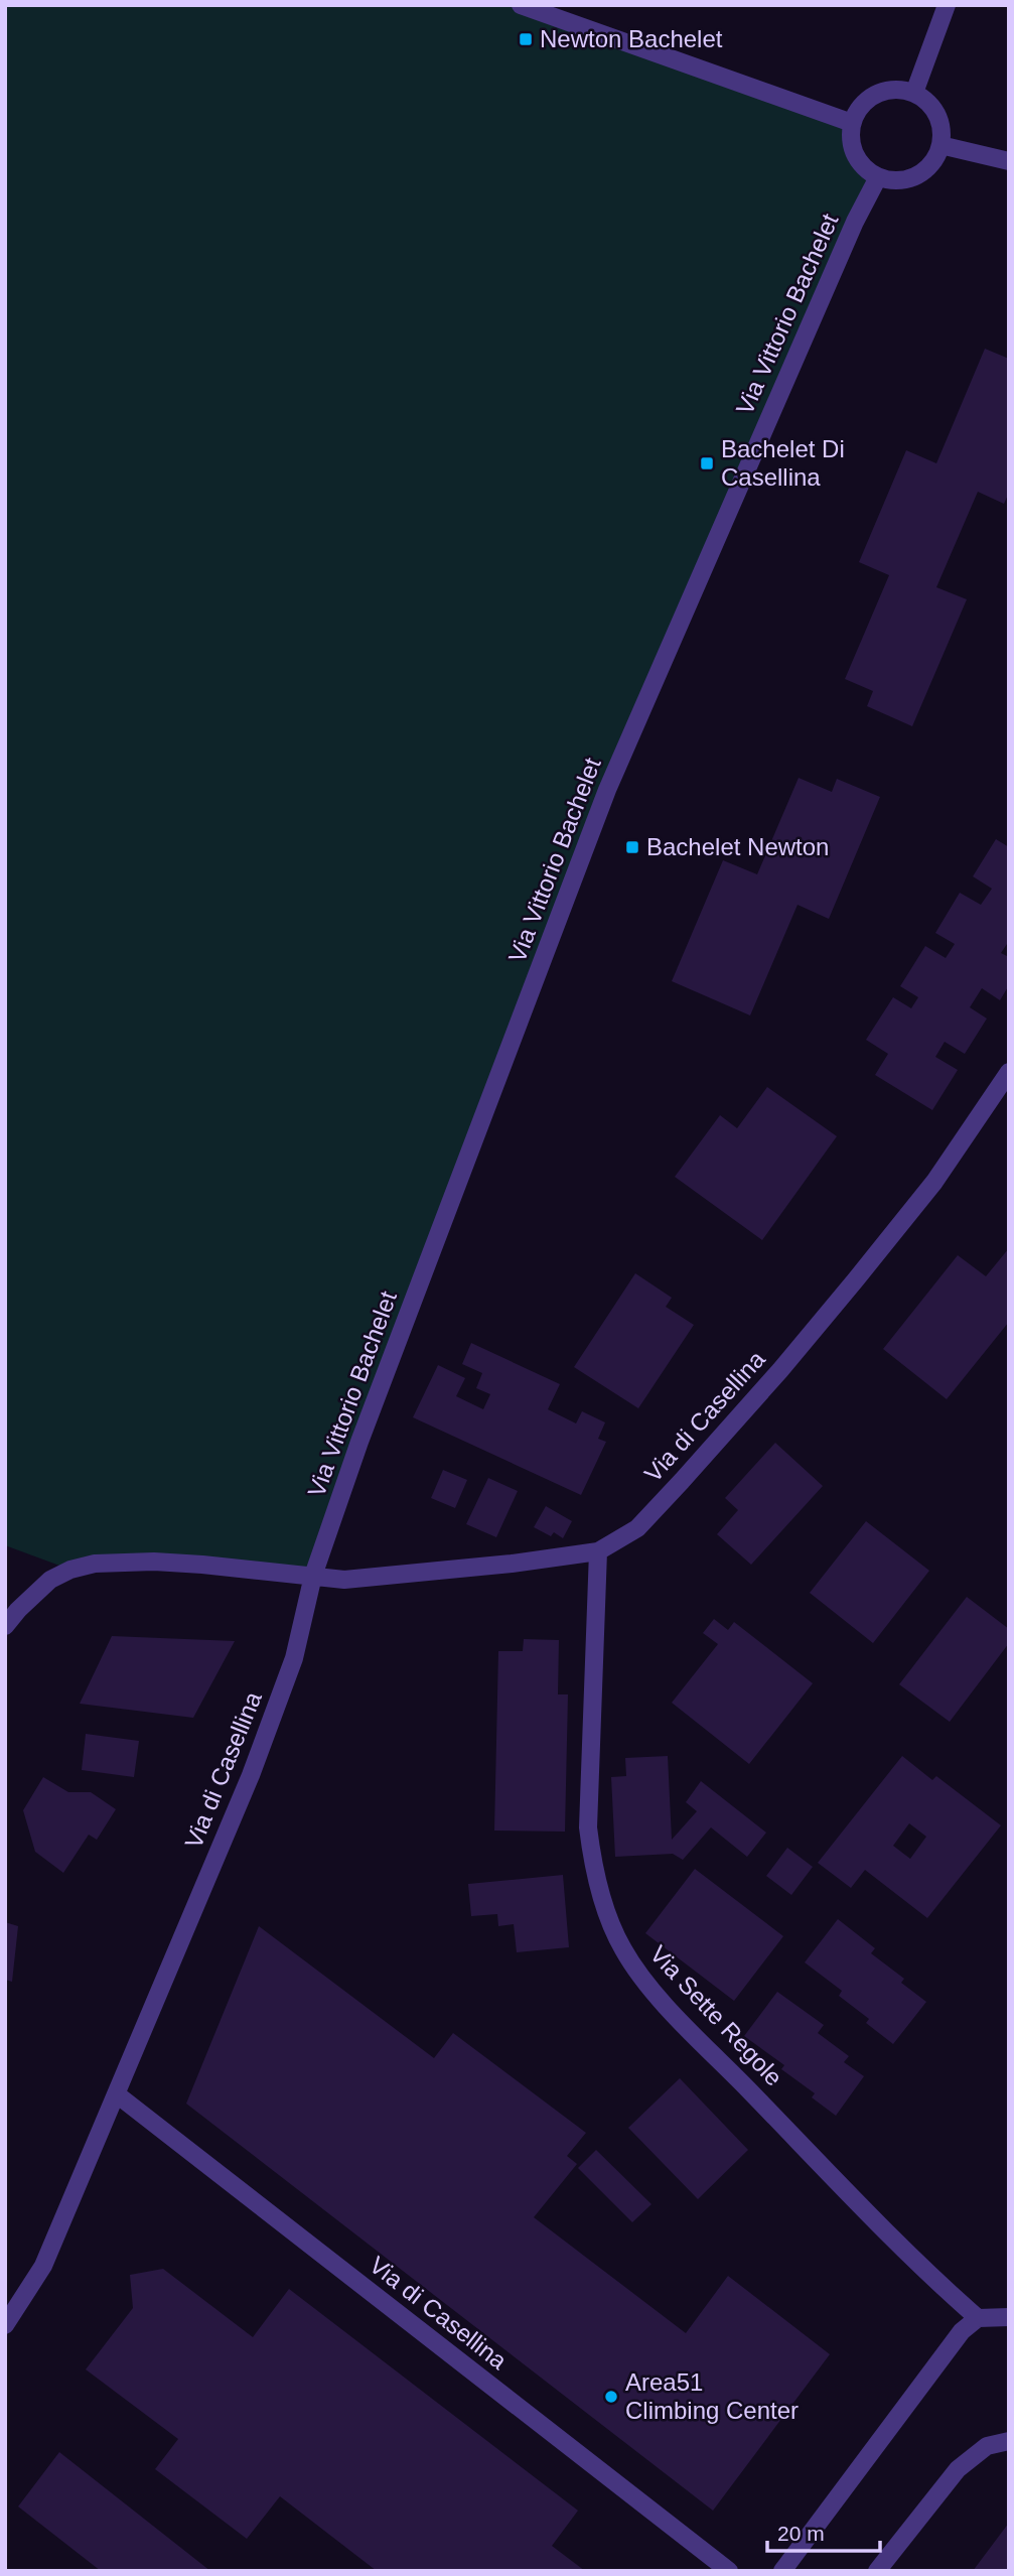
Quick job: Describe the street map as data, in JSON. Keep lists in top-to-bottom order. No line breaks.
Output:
{"streets":{"street":["Via Vittorio Bachelet","Via di Casellina","Via Sette Regole"]},"crossings":[["Via Vittorio Bachelet","Via di Casellina"],["Via di Casellina","Via Sette Regole"]],"places":{"transit":["Newton Bachelet","Bachelet Di Casellina","Bachelet Newton"],"other":["Area51 Climbing Center"]},"scale_bar":"20 m"}
